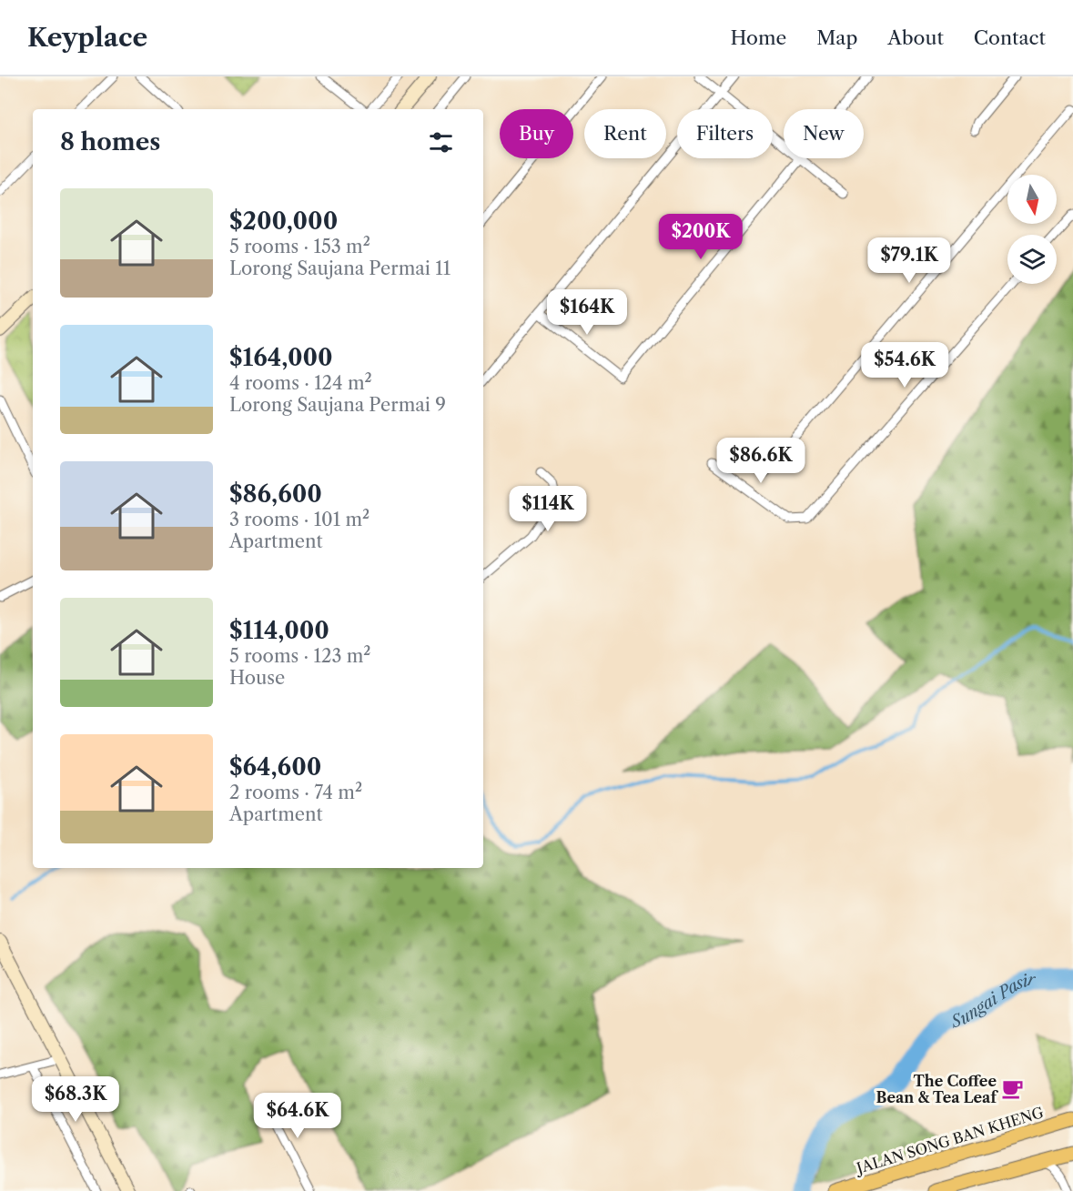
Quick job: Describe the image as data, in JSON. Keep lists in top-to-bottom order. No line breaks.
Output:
{"streets":{"main road":["JALAN SONG BAN KHENG"]},"water":["Sungai Pasir"],"places":{"cafe":["The Coffee Bean & Tea Leaf"]},"north":"bottom","page":{"header":"Keyplace","nav":["Home","Map","About","Contact"],"chip":["Buy","Rent","Filters","New"],"heading":"8 homes","list":[{"name":"$200,000","note":"5 rooms · 153 m² · Lorong Saujana Permai 11"},{"name":"$164,000","note":"4 rooms · 124 m² · Lorong Saujana Permai 9"},{"name":"$86,600","note":"3 rooms · 101 m² · Apartment"},{"name":"$114,000","note":"5 rooms · 123 m² · House"},{"name":"$64,600","note":"2 rooms · 74 m² · Apartment"}],"price":["$200K","$79.1K","$164K","$54.6K","$86.6K","$114K","$68.3K","$64.6K"]}}
